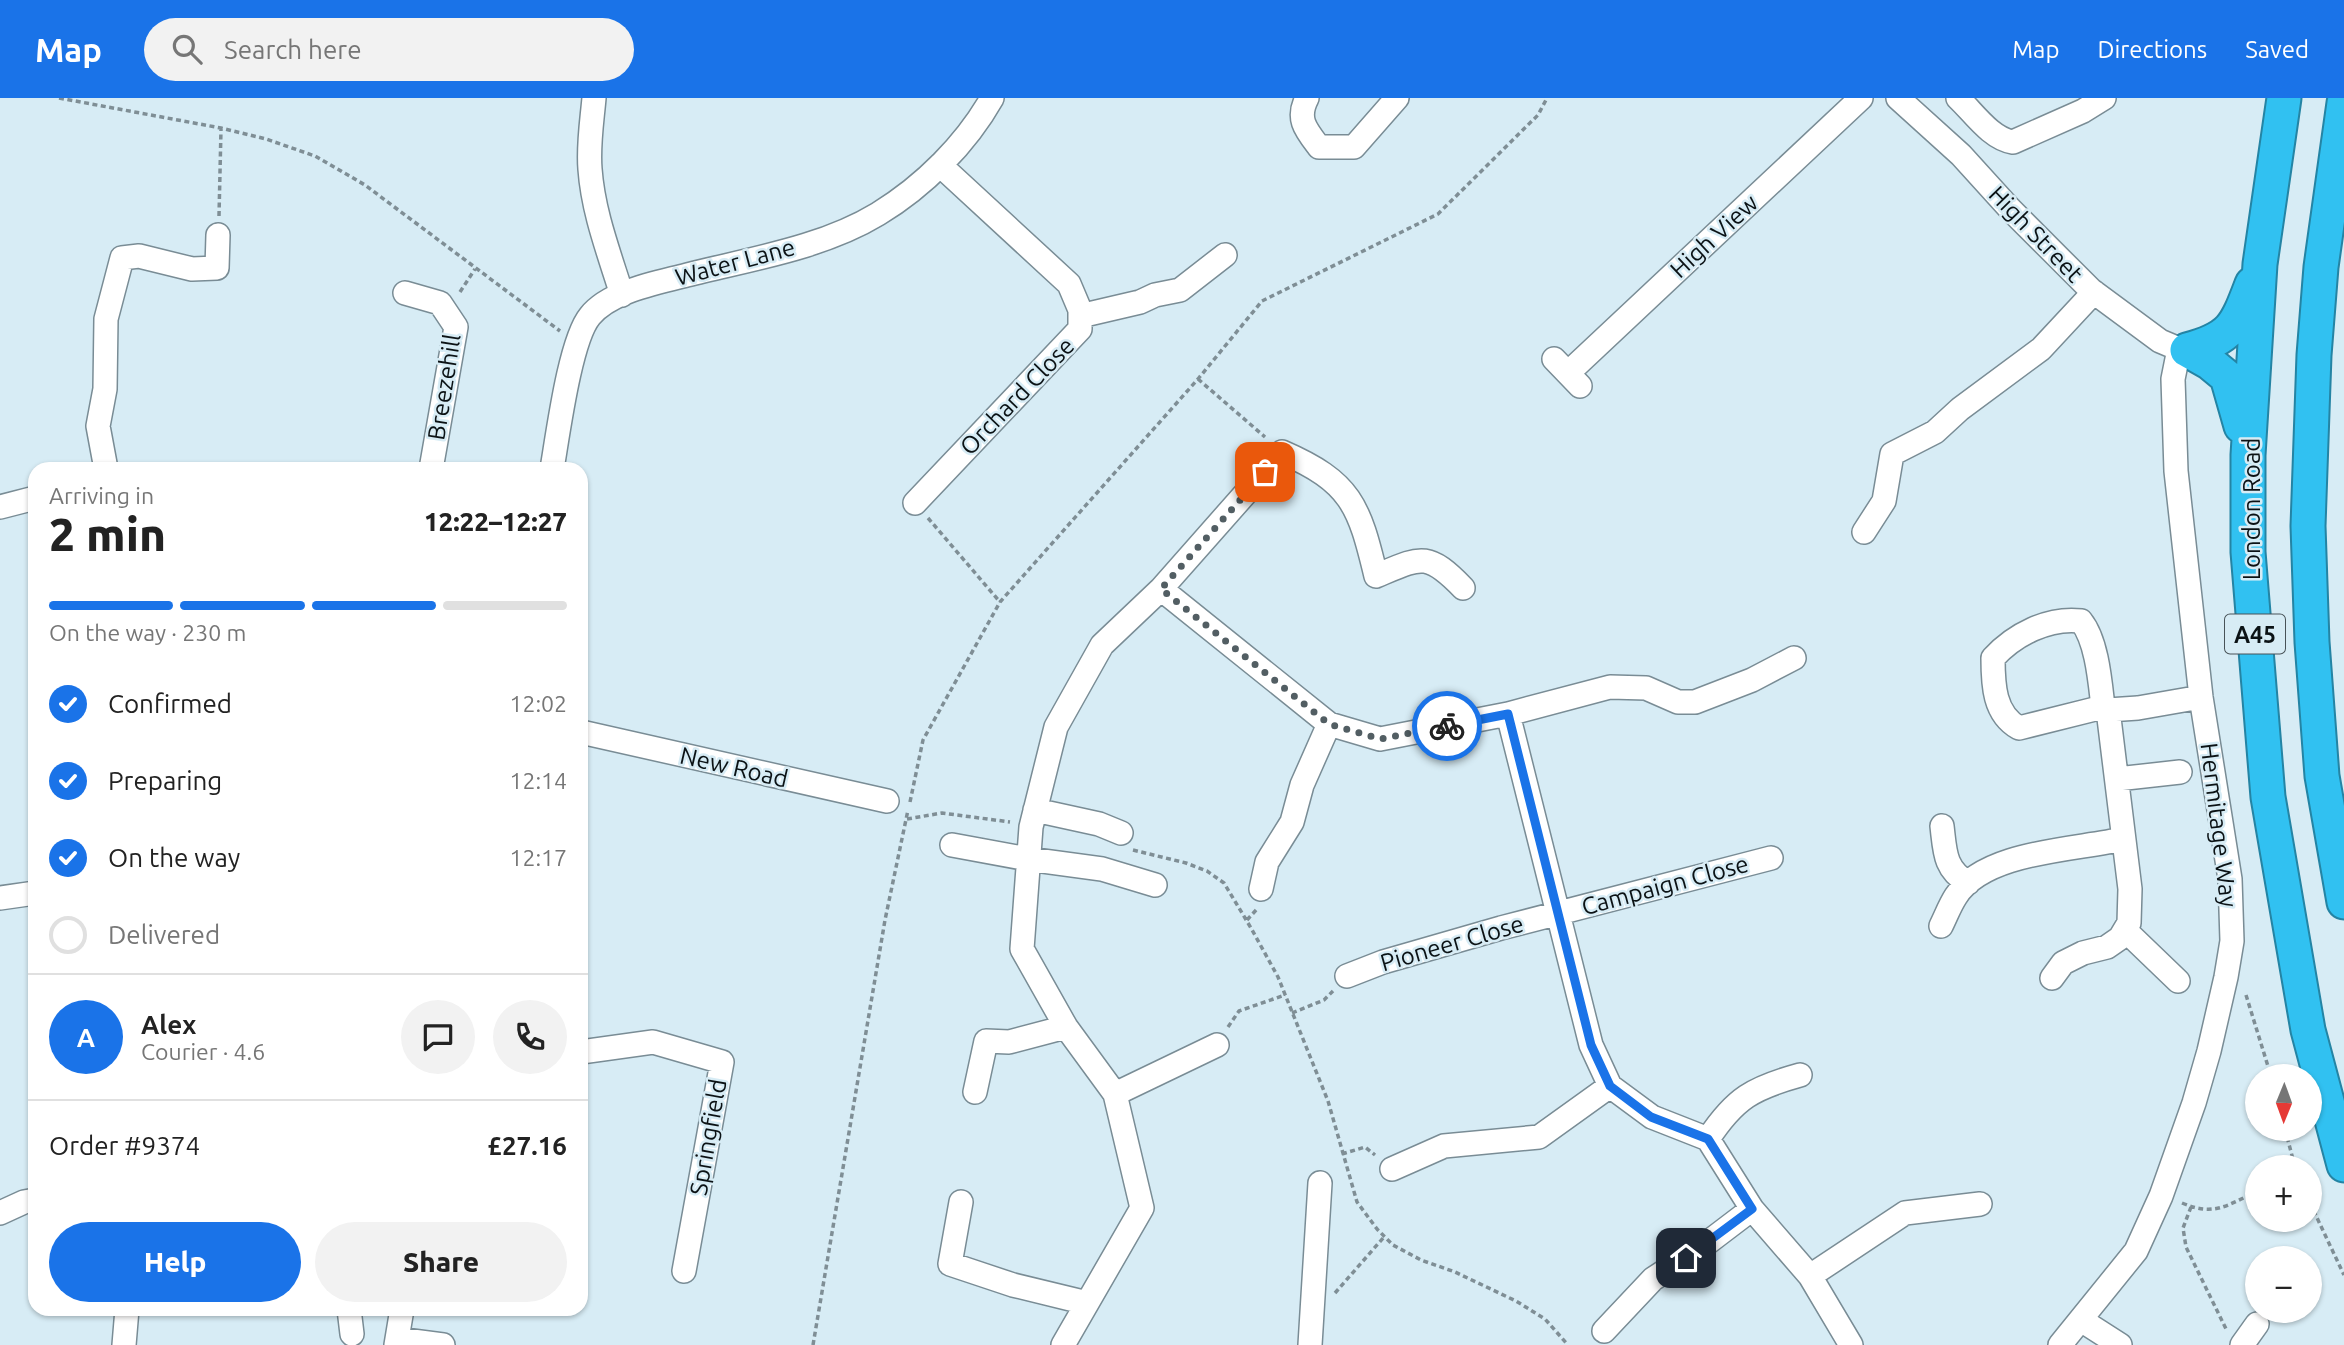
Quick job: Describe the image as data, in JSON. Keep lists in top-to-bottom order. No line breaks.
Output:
{"streets":{"highway":["London Road","A45"],"street":["High Street","High View","Water Lane","Breezehill","Orchard Close","New Road","Hermitage Way","Campaign Close","Pioneer Close","Springfield"]},"crossings":[["High Street","Hermitage Way"],["Water Lane","Orchard Close"],["Campaign Close","Pioneer Close"]],"north":"bottom","page":{"header":"Map","search":"Search here","nav":["Map","Directions","Saved"],"heading":["2 min","Arriving in","12:22–12:27"],"panel":["Alex","Courier · 4.6","Order #9374","£27.16"],"bar":"On the way · 230 m","list":[["Confirmed","12:02"],["Preparing","12:14"],["On the way","12:17"],"Delivered"],"round":"A","map_buttons":["+","−"],"buttons":["Help","Share"]}}
